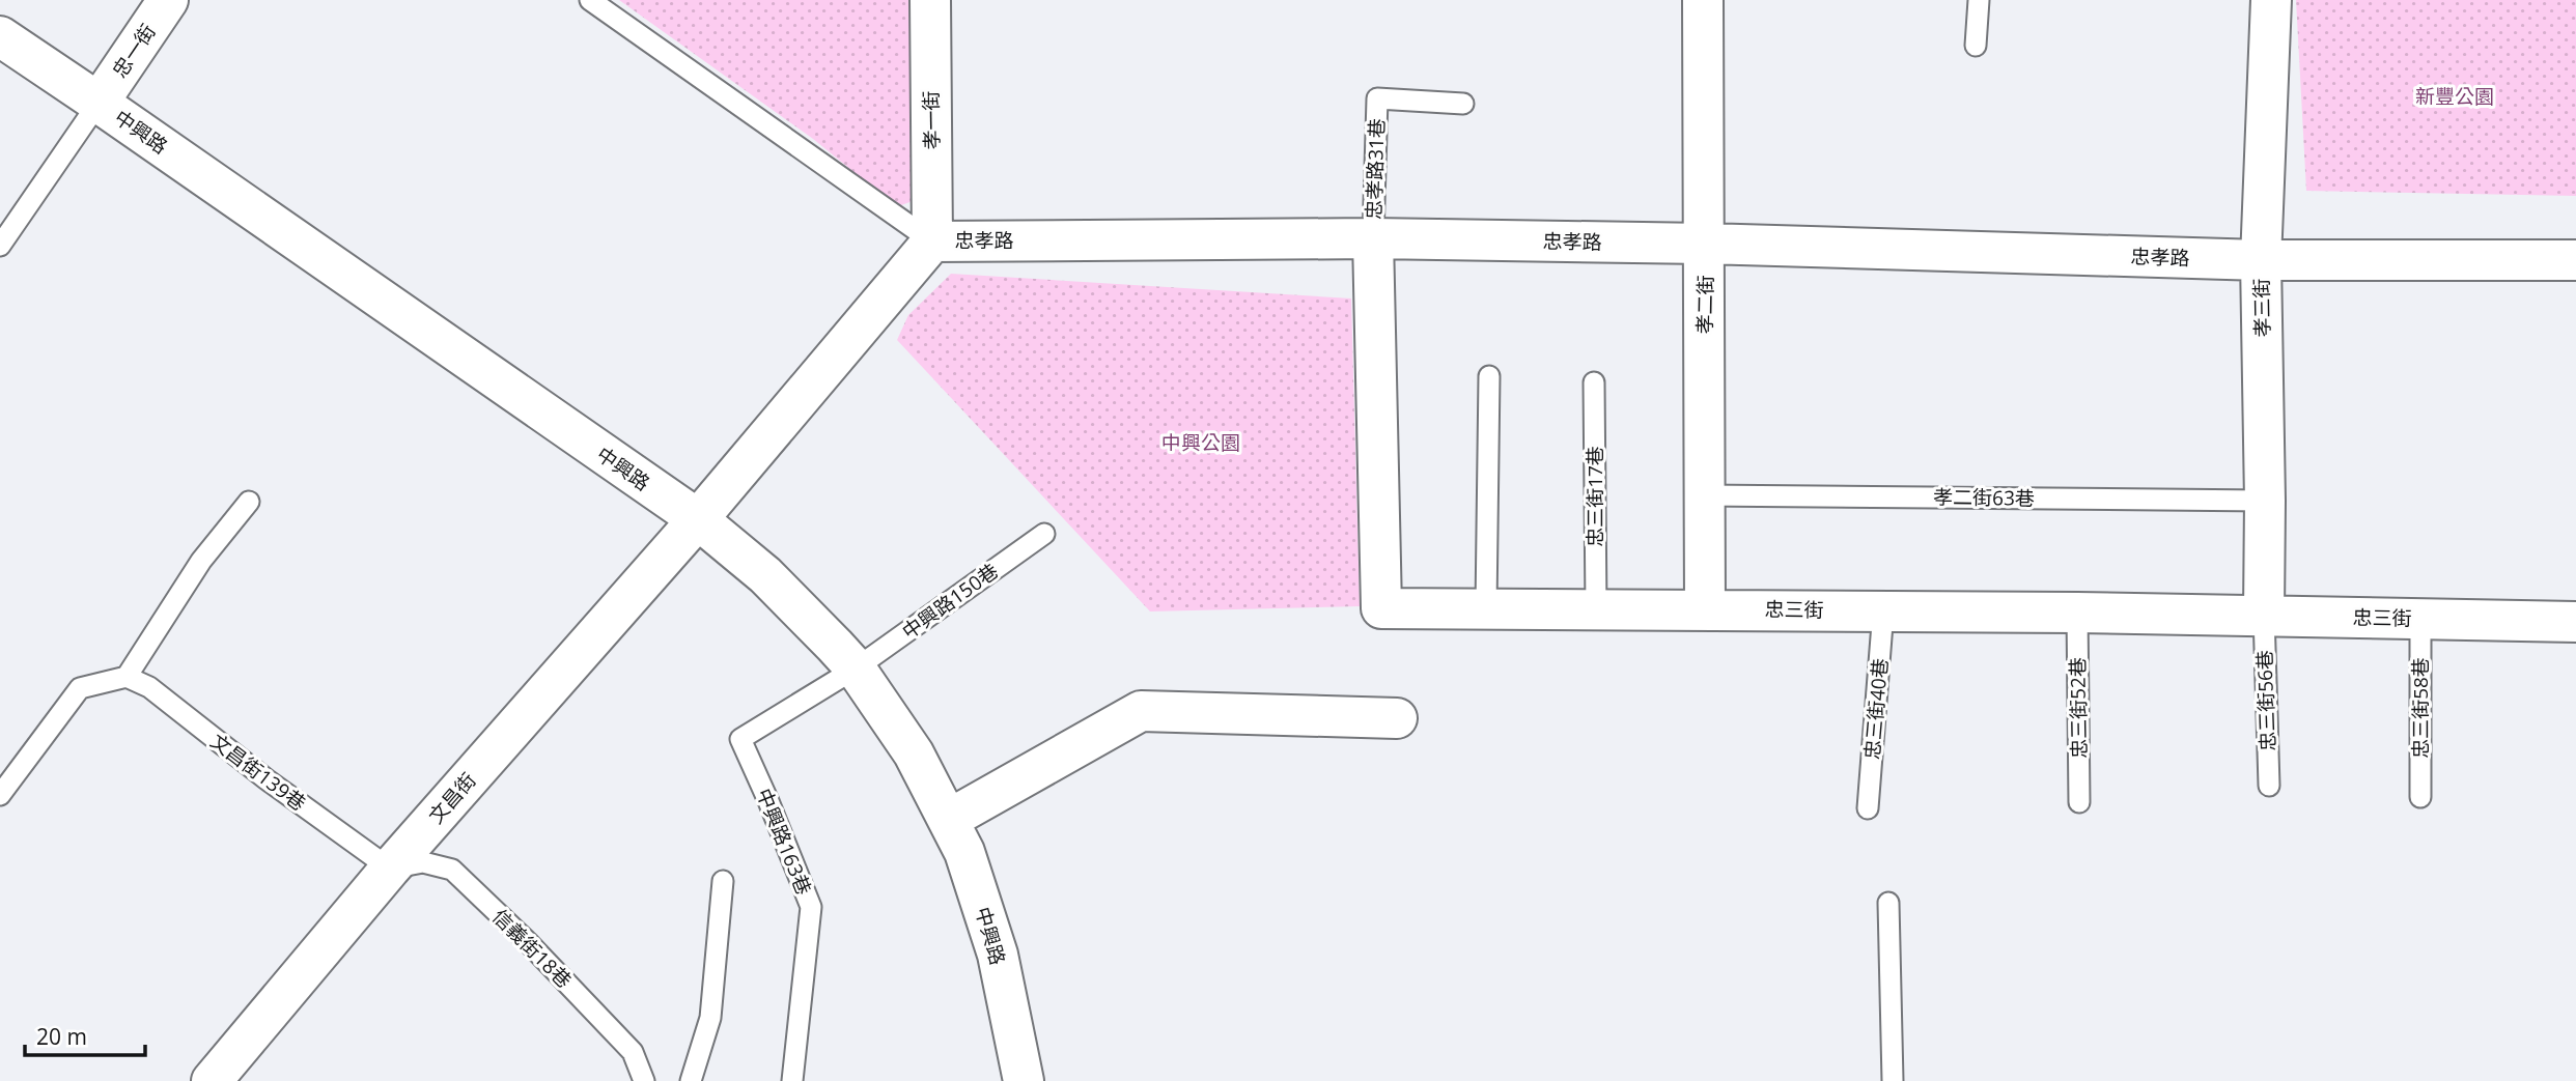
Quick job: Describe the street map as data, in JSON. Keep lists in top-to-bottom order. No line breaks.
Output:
{"streets":{"street":["忠一街","孝一街","中興路","忠孝路","孝二街","孝三街","忠三街","文昌街"],"lane":["忠孝路31巷","忠三街17巷","孝二街63巷","中興路150巷","忠三街56巷","忠三街52巷","忠三街58巷","忠三街40巷","文昌街139巷","中興路163巷","信義街18巷"]},"crossings":[["忠一街","中興路"],["孝一街","忠孝路"],["中興路","忠孝路"],["中興路","中興路150巷"],["中興路","文昌街"],["中興路","中興路163巷"],["忠孝路31巷","忠孝路"],["忠孝路31巷","忠三街"],["忠孝路","孝二街"],["忠孝路","孝三街"],["忠孝路","忠三街"],["忠孝路","文昌街"],["孝二街","孝二街63巷"],["孝二街","忠三街"],["孝三街","孝二街63巷"],["孝三街","忠三街"],["孝三街","忠三街56巷"],["忠三街17巷","忠三街"],["中興路150巷","中興路163巷"],["忠三街","忠三街56巷"],["忠三街","忠三街52巷"],["忠三街","忠三街58巷"],["忠三街","忠三街40巷"],["文昌街139巷","文昌街"],["文昌街139巷","信義街18巷"],["文昌街","信義街18巷"]],"parks":["新豐公園","中興公園"],"scale_bar":"20 m"}
